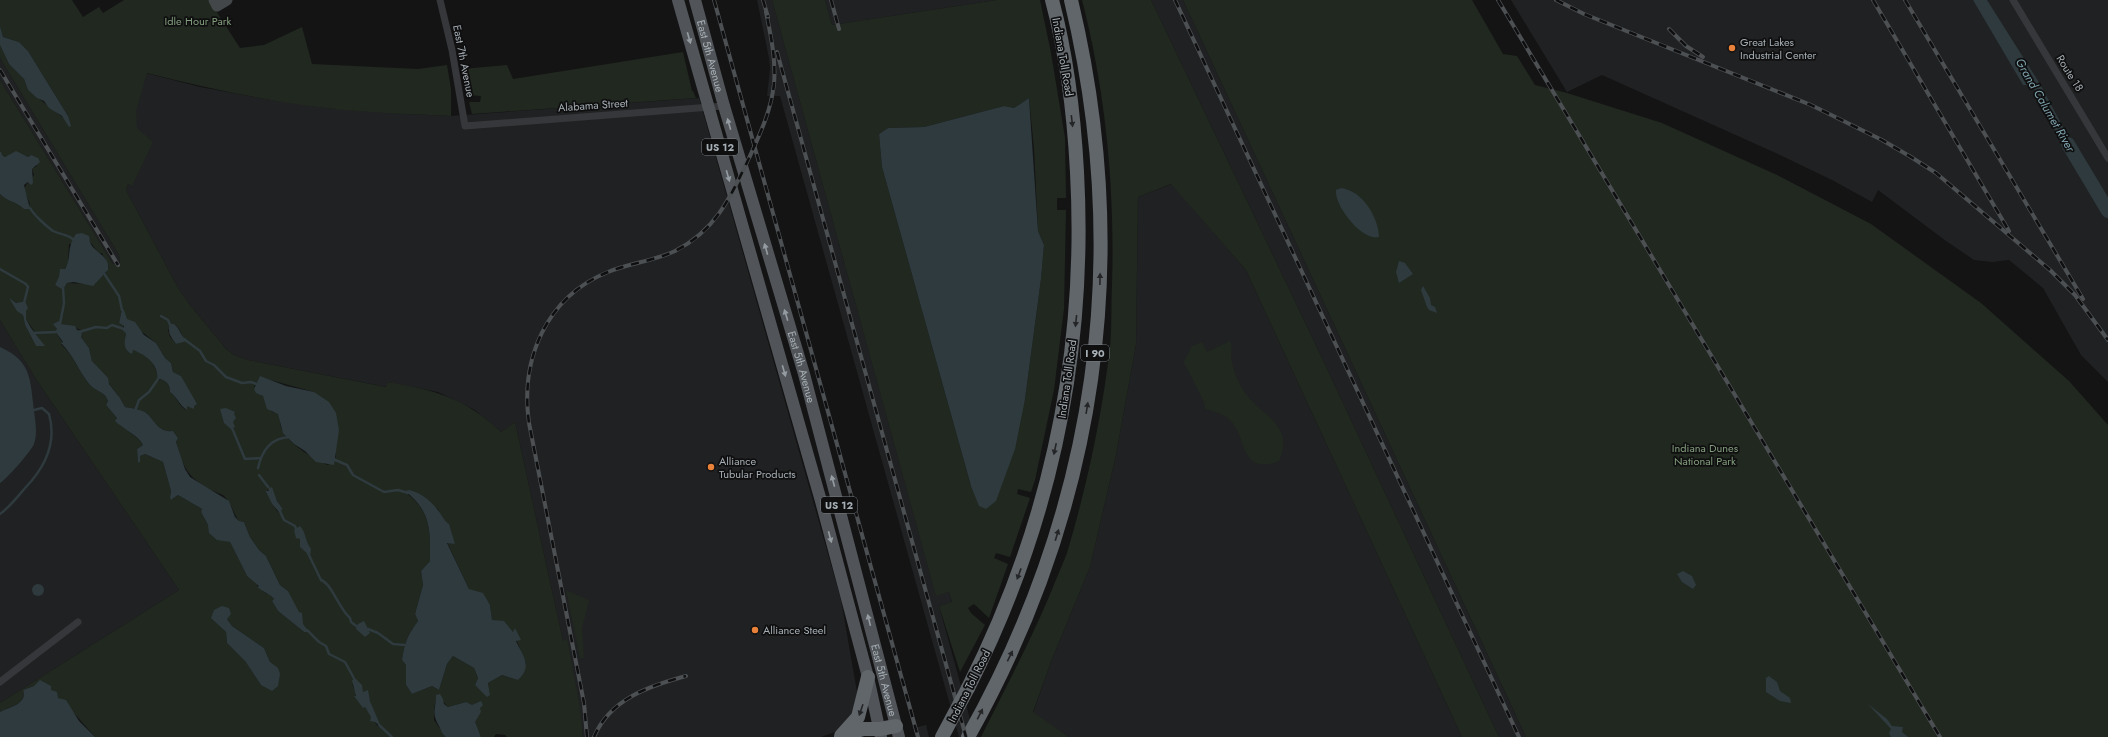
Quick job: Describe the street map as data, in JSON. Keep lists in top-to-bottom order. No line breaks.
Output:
{"streets":{"highway":["Indiana Toll Road","I 90"],"main road":["East 5th Avenue","US 12"],"street":["East 7th Avenue","Route 18","Alabama Street"]},"crossings":[["East 5th Avenue","Alabama Street"],["East 7th Avenue","Alabama Street"]],"water":["Grand Calumet River"],"parks":["Idle Hour Park","Indiana Dunes National Park"],"places":["Great Lakes Industrial Center","Alliance Tubular Products","Alliance Steel"]}
